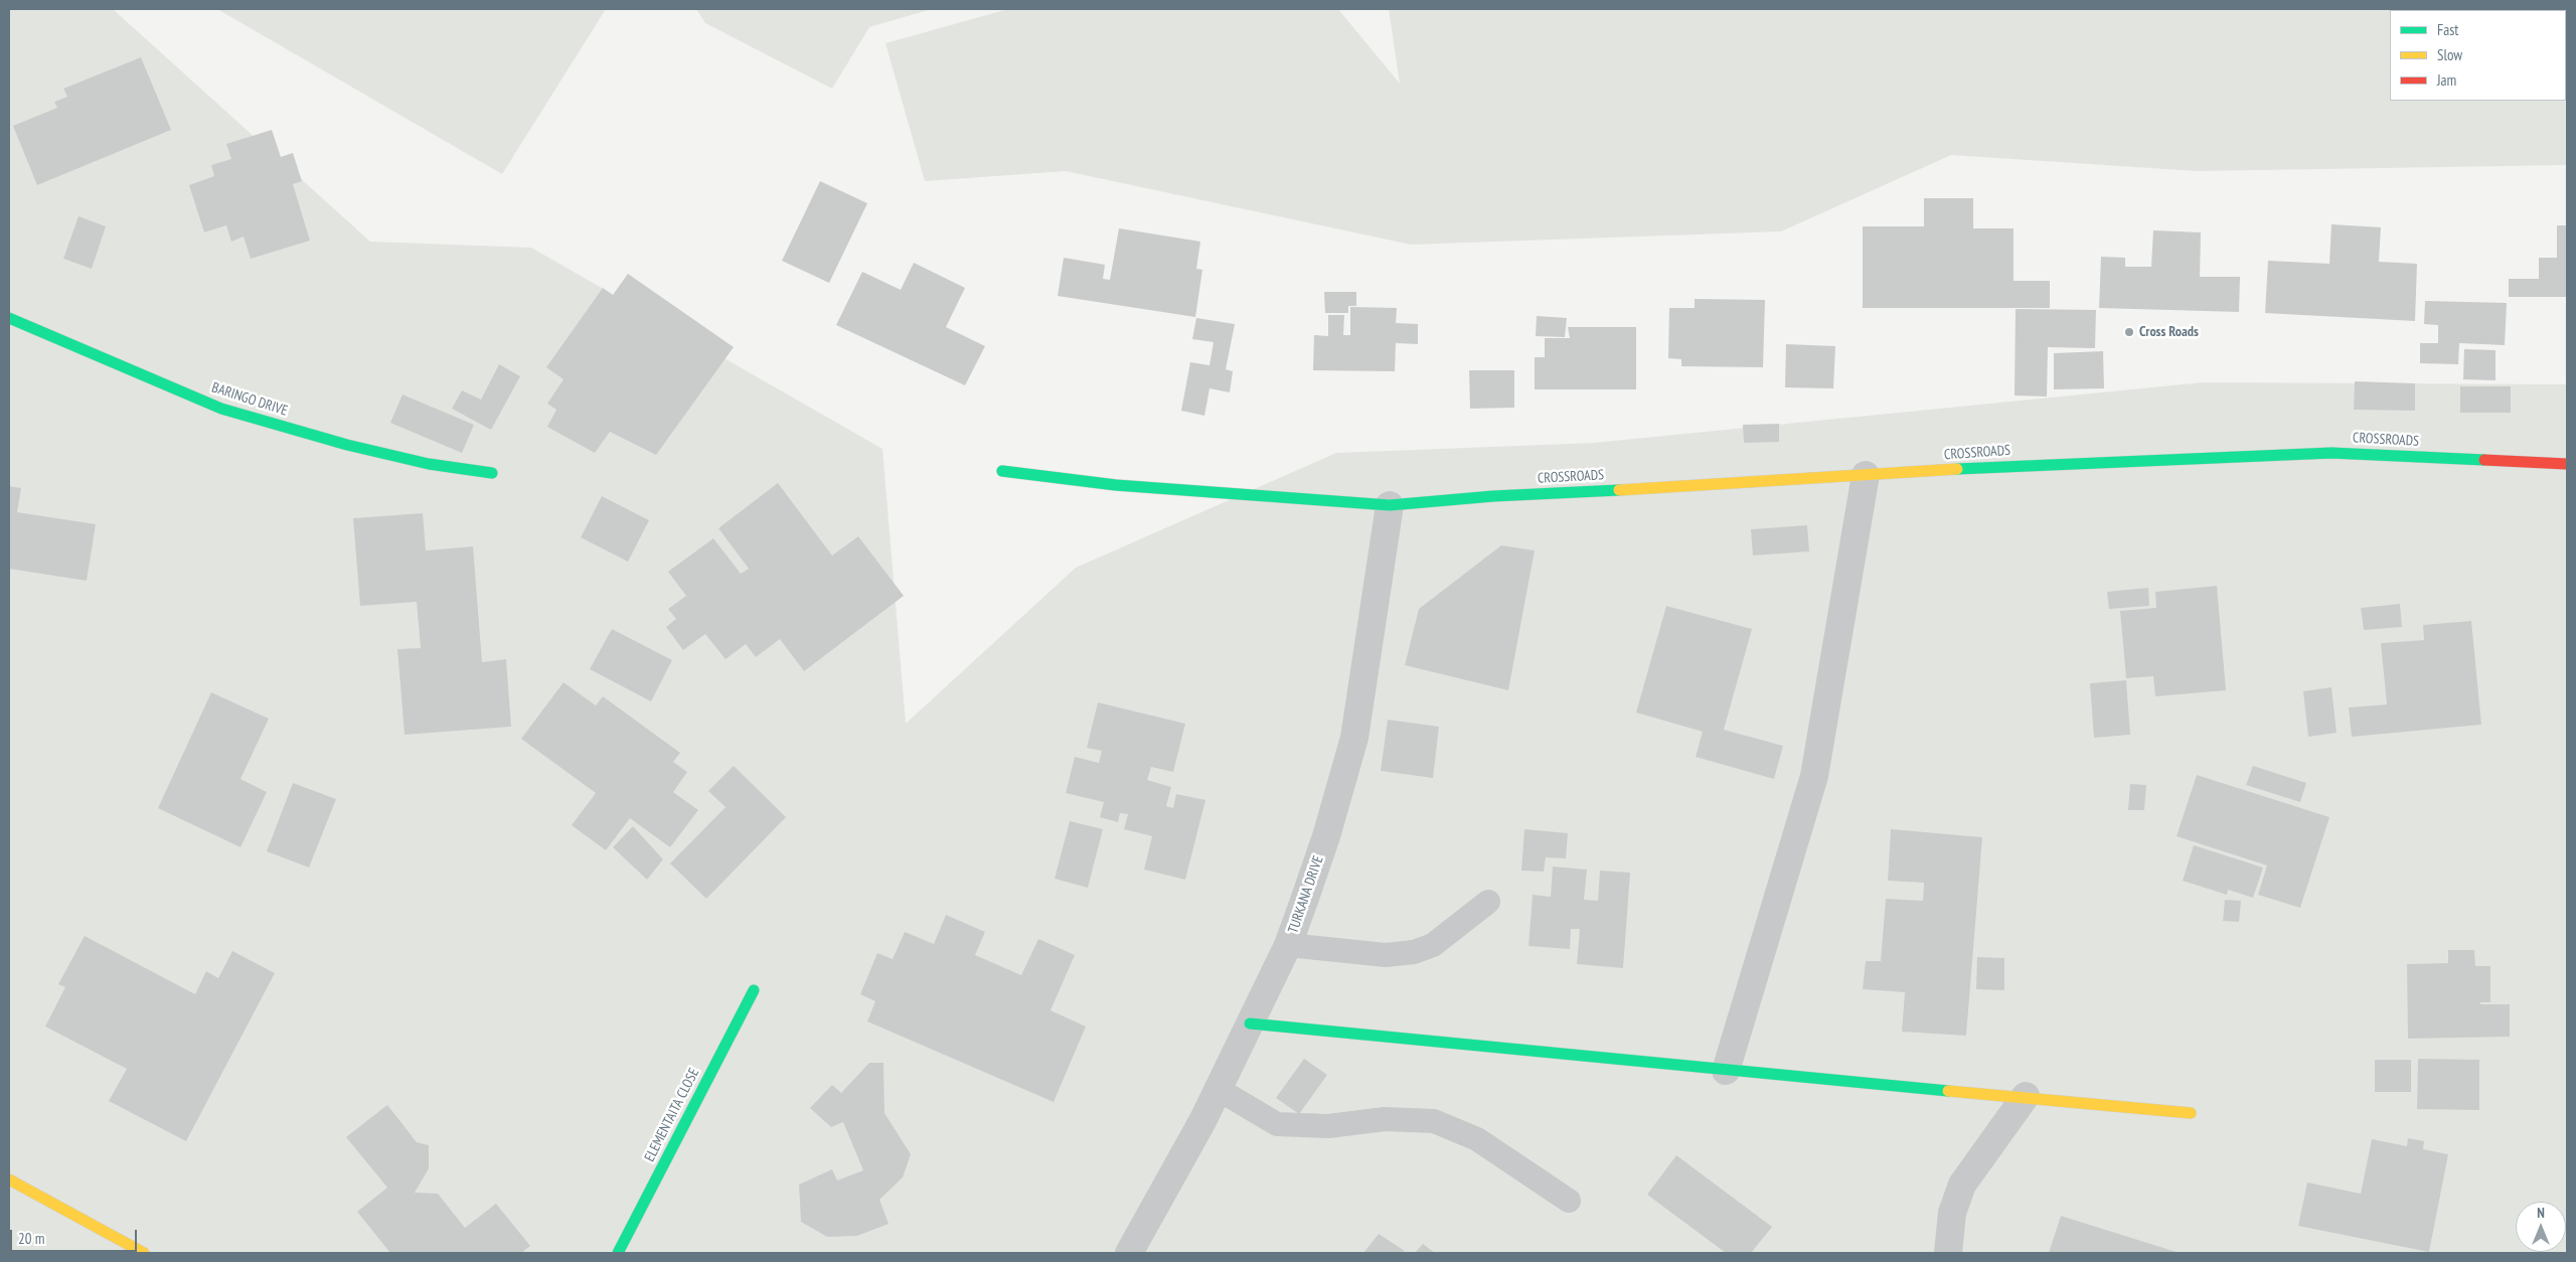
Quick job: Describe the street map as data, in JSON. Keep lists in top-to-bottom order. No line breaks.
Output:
{"streets":{"street":["BARINGO DRIVE","CROSSROADS","TURKANA DRIVE","ELEMENTAITA CLOSE"]},"crossings":[["CROSSROADS","TURKANA DRIVE"]],"places":["Cross Roads"],"legend":["Fast","Slow","Jam"],"scale_bar":"20 m","north":"top"}
